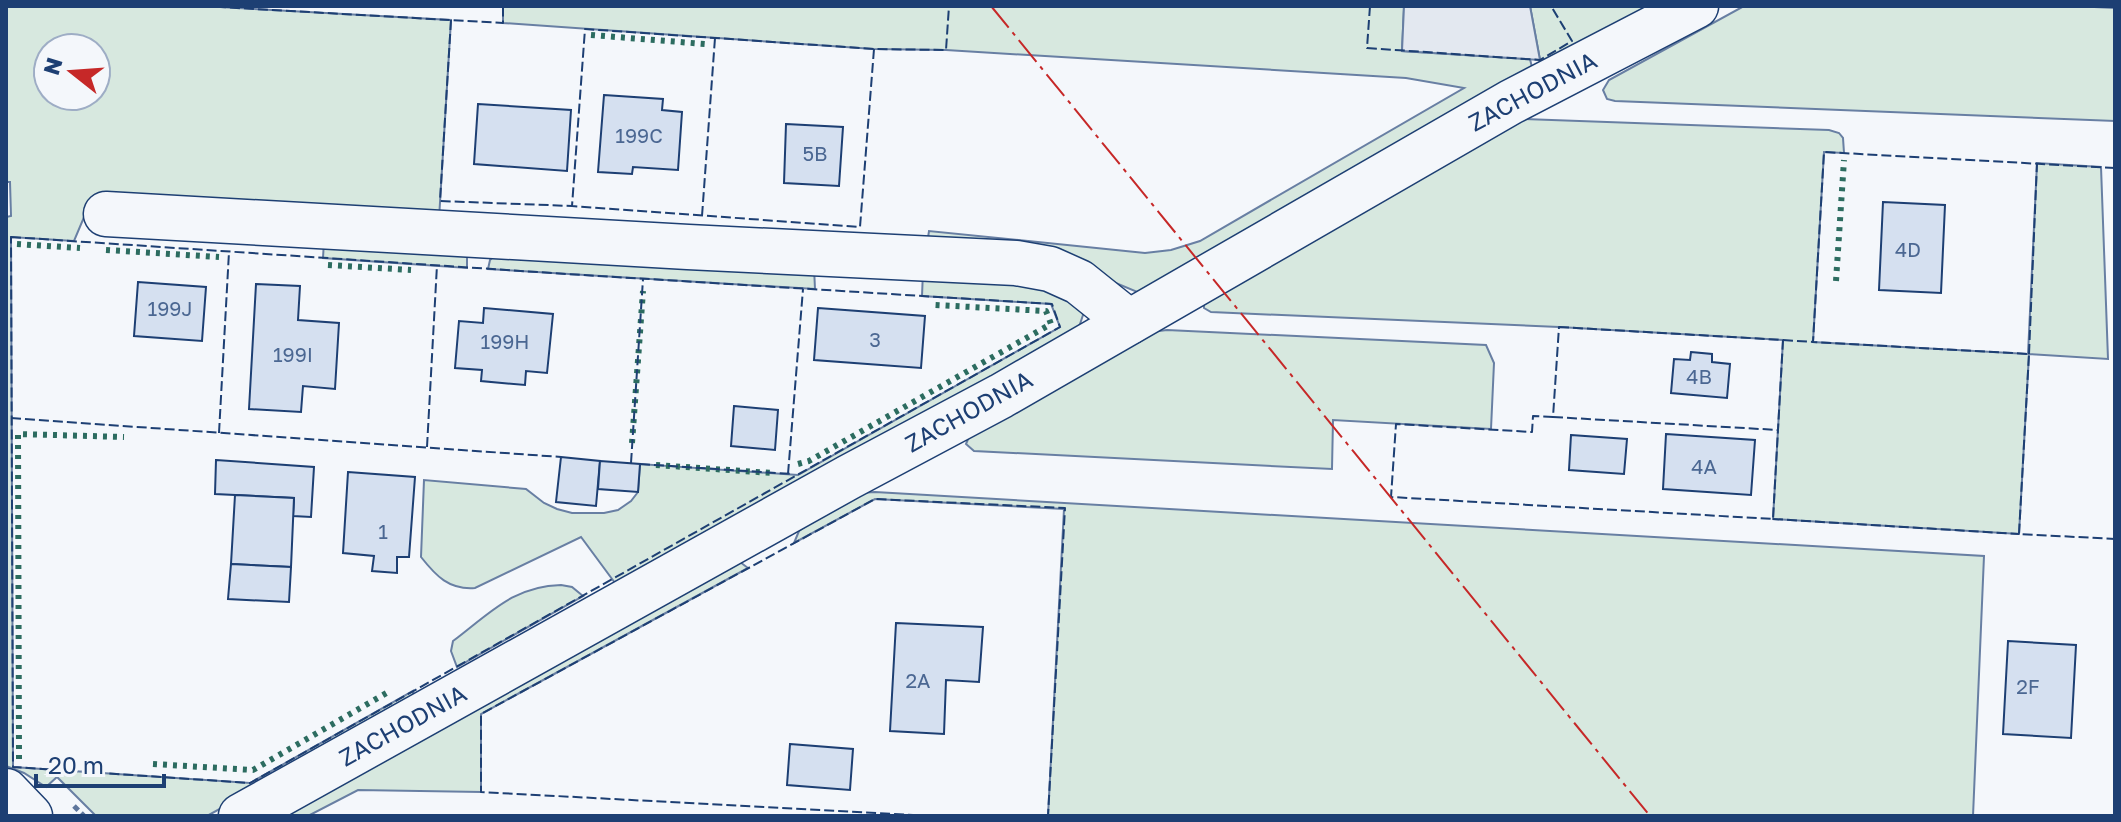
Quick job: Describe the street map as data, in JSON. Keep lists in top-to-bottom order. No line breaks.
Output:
{"streets":{"street":["ZACHODNIA"]},"house_numbers":["199C","5B","4D","199J","3","199H","199I","4B","4A","1","2A","2F"],"scale_bar":"20 m","north":"left"}
